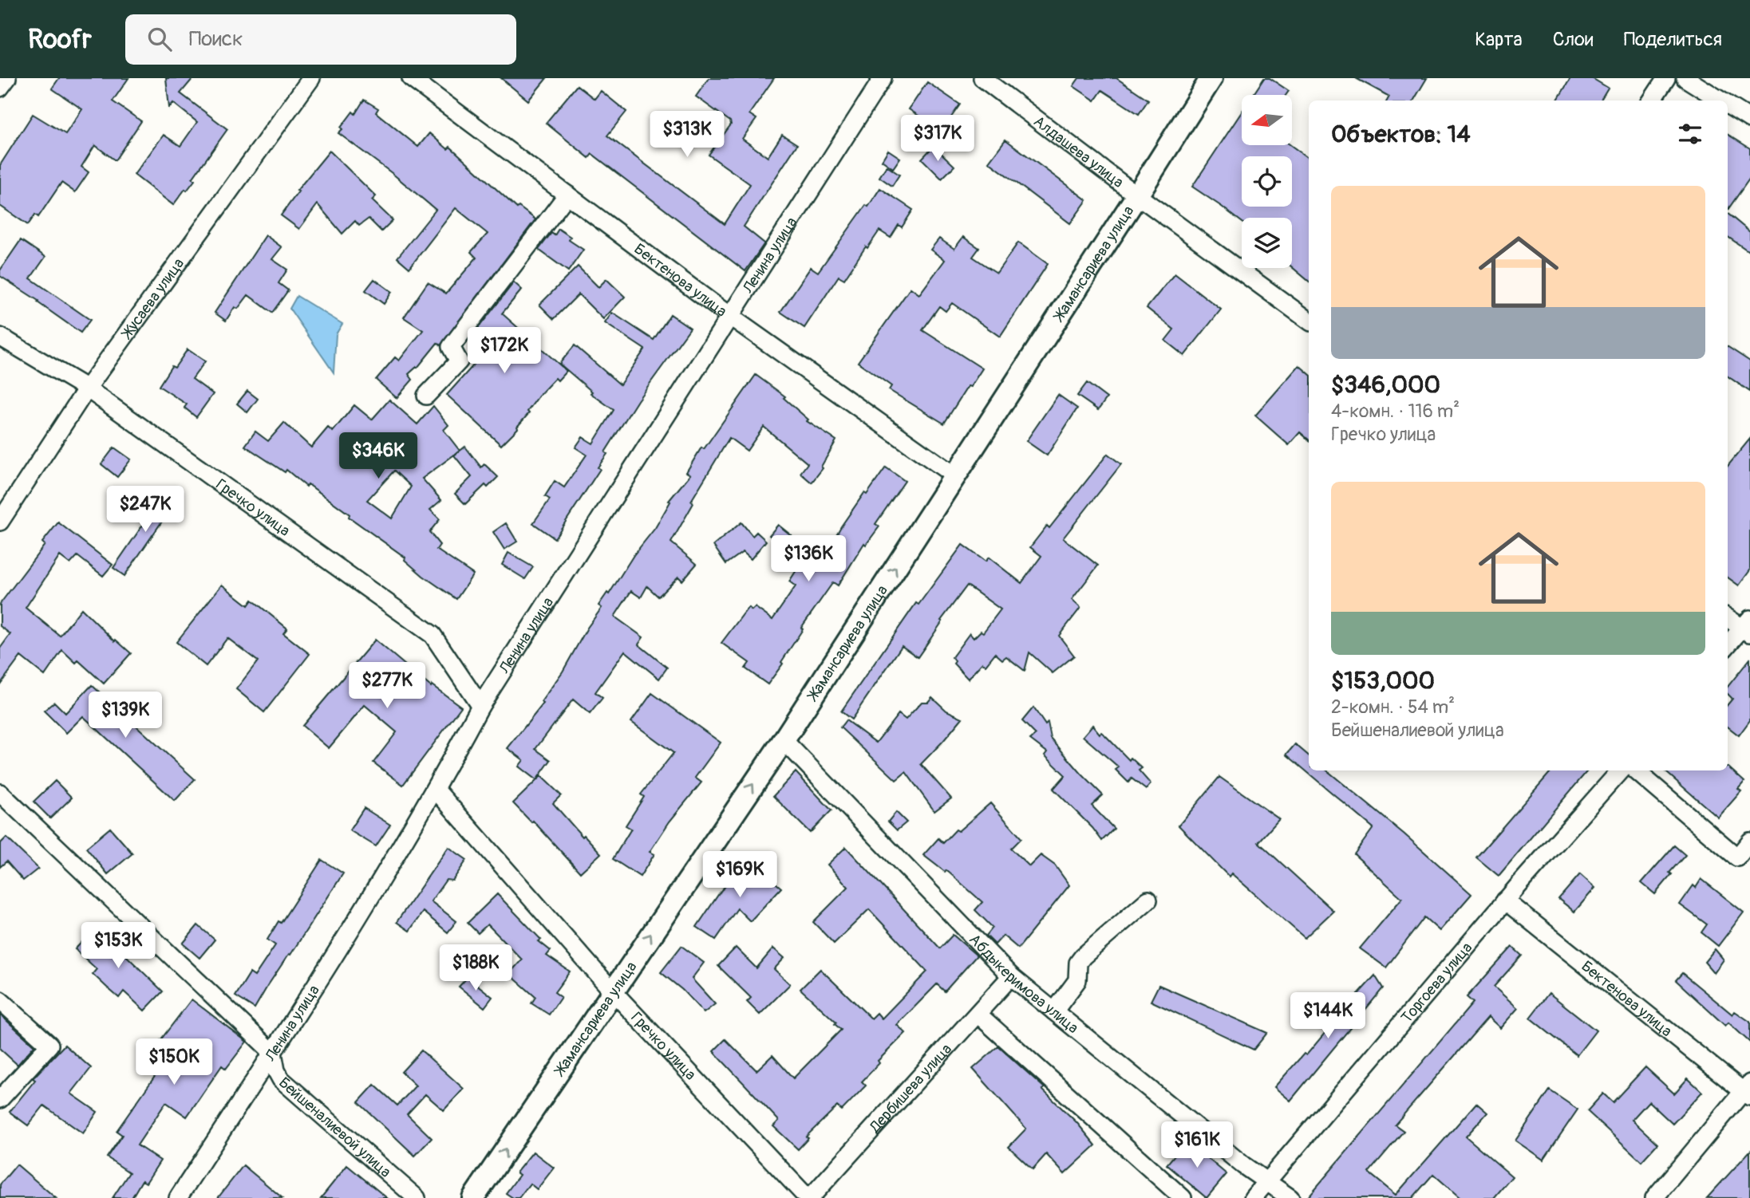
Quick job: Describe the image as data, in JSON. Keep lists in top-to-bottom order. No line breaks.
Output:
{"streets":{"main road":["Жамансариева улица"],"street":["Алдашева улица","Ленина улица","Бектенова улица","Жусаева улица","Гречко улица","Торгоева улица","Абдыкеримова улица","Дербишева улица","Бейшеналиевой улица"]},"crossings":[["Алдашева улица","Жамансариева улица"],["Ленина улица","Бектенова улица"],["Ленина улица","Гречко улица"],["Ленина улица","Бейшеналиевой улица"],["Жамансариева улица","Бектенова улица"],["Жамансариева улица","Гречко улица"],["Жамансариева улица","Абдыкеримова улица"],["Бектенова улица","Торгоева улица"],["Жусаева улица","Гречко улица"],["Гречко улица","Дербишева улица"],["Торгоева улица","Абдыкеримова улица"],["Абдыкеримова улица","Дербишева улица"]],"one_way":["Жамансариева улица"],"north":"left","page":{"header":"Roofr","search":"Поиск","nav":["Карта","Слои","Поделиться"],"heading":"Объектов: 14","price":["$313K","$317K","$172K","$346K","$247K","$136K","$277K","$139K","$169K","$153K","$188K","$144K","$150K","$161K"],"list":[{"name":"$346,000","note":"4-комн. · 116 m² · Гречко улица"},{"name":"$153,000","note":"2-комн. · 54 m² · Бейшеналиевой улица"}]}}
